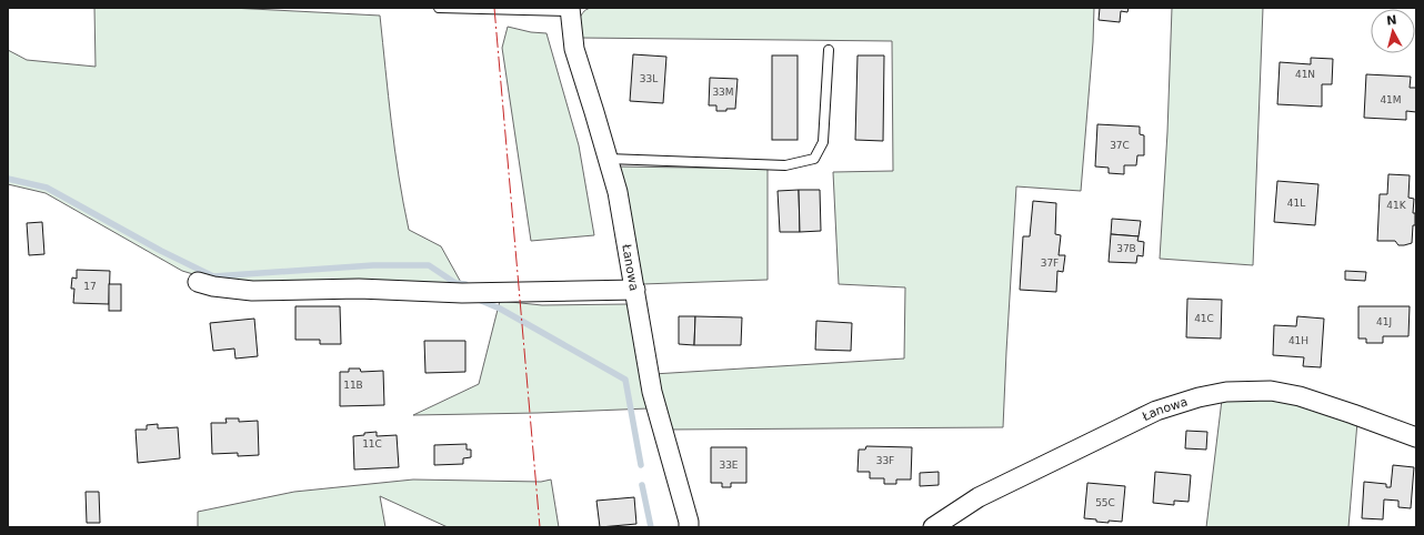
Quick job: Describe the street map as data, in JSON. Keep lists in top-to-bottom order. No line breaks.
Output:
{"streets":{"street":["Łanowa"]},"house_numbers":["41N","33L","33M","41M","37C","41L","41K","37B","37F","17","41C","41J","41H","11B","11C","33F","33E","55C"],"north":"top"}
